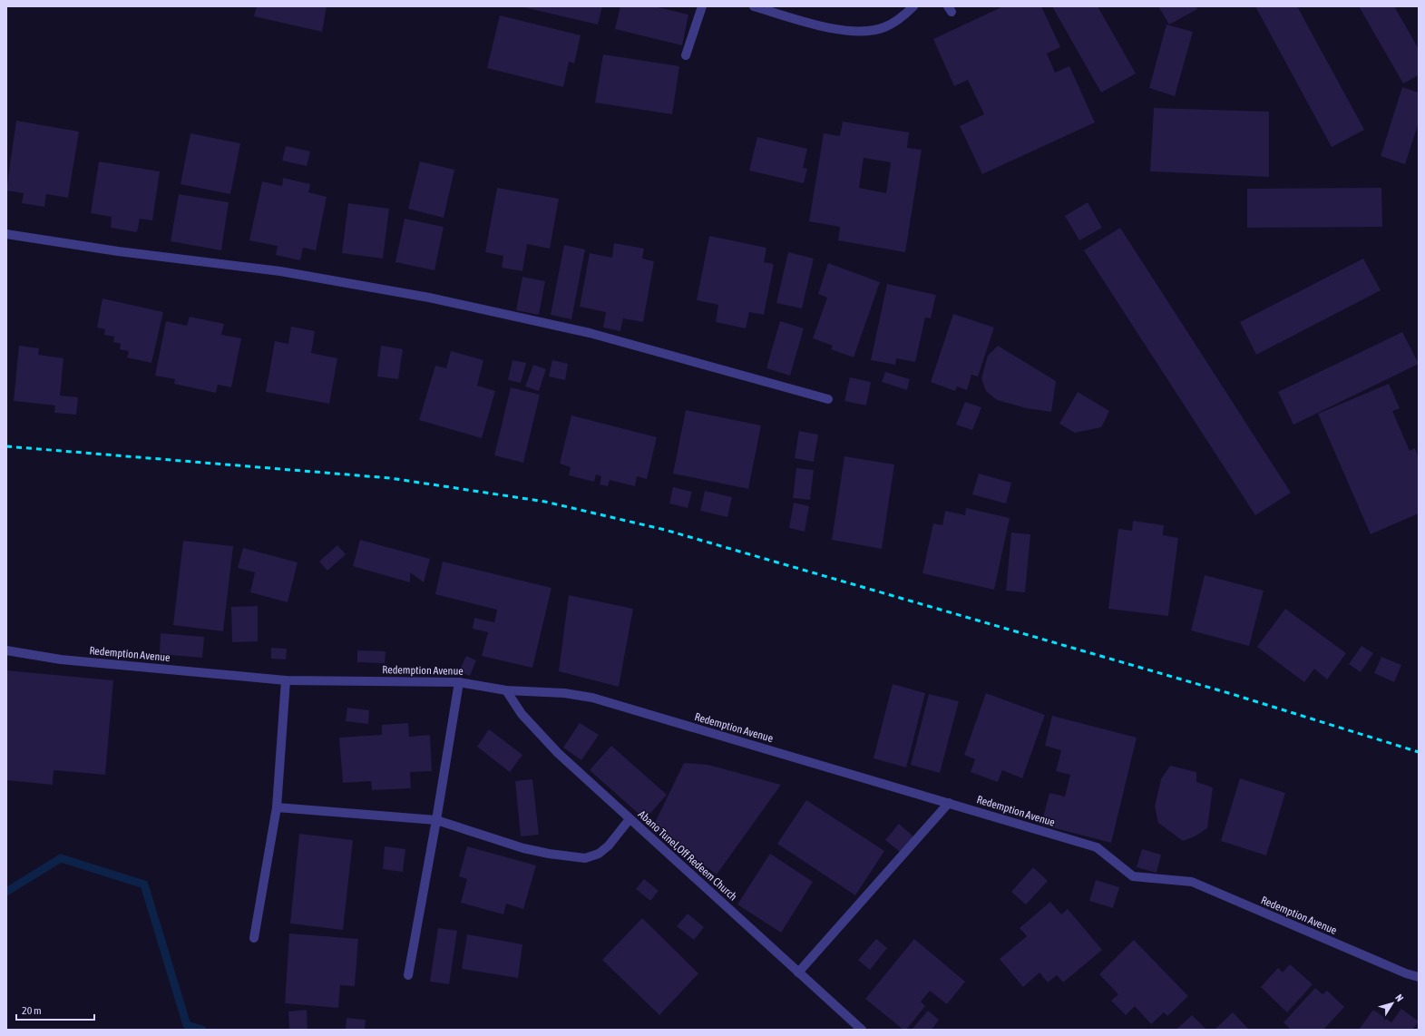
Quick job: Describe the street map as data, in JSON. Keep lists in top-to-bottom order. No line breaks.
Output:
{"streets":{"street":["Redemption Avenue","Abano Tunel,Off Redeem Church"]},"crossings":[["Redemption Avenue","Abano Tunel,Off Redeem Church"]],"scale_bar":"20 m","north":"top right"}
